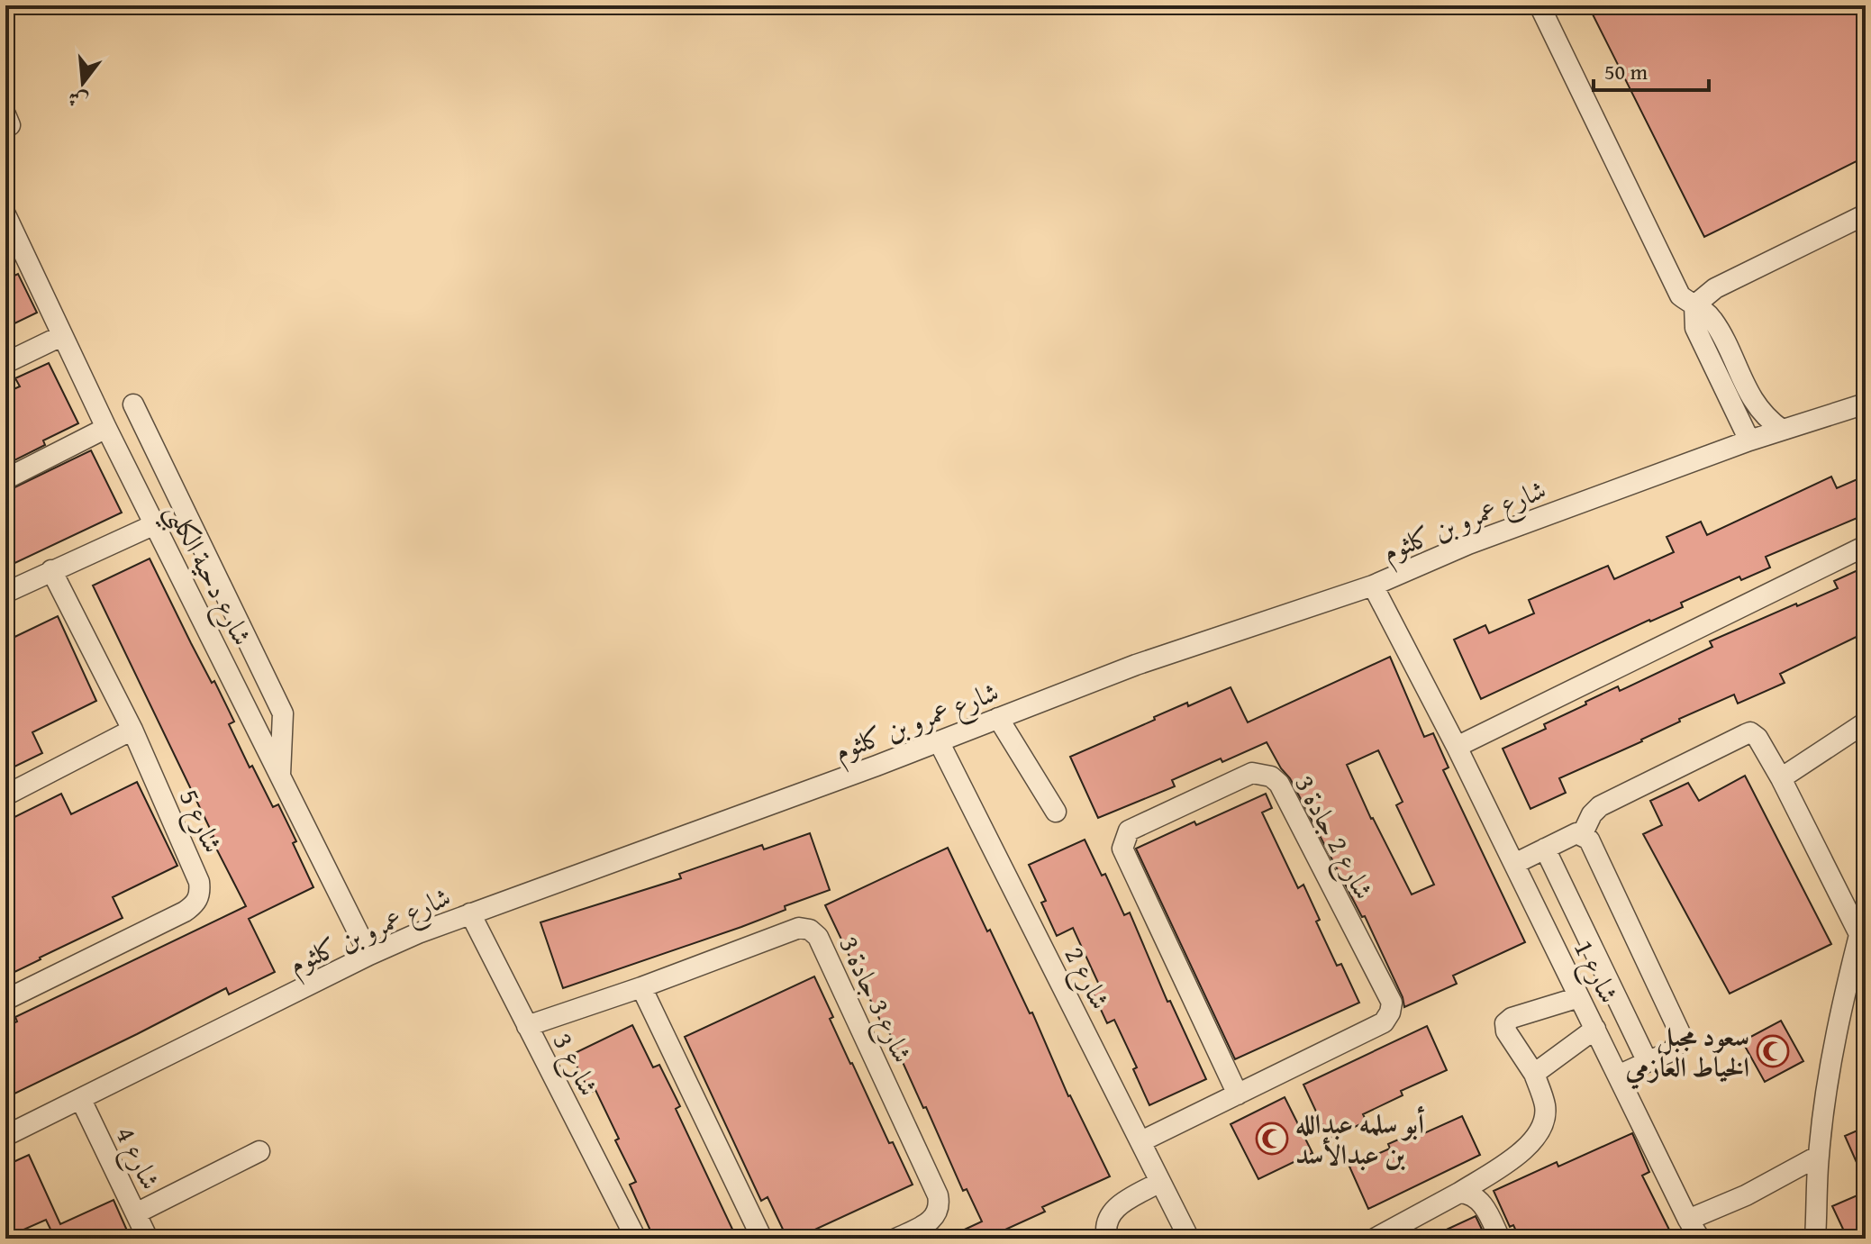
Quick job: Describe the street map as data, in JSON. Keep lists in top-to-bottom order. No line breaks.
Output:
{"streets":{"street":["شارع عمرو بن كلثوم","شارع دحية الكلبي","شارع 5","شارع 2 جادة 3","شارع 1","شارع 2","شارع 3 جادة 3","شارع 3","شارع 4"]},"crossings":[["شارع عمرو بن كلثوم","شارع دحية الكلبي"],["شارع عمرو بن كلثوم","شارع 1"],["شارع عمرو بن كلثوم","شارع 2"],["شارع عمرو بن كلثوم","شارع 3"],["شارع عمرو بن كلثوم","شارع 4"],["شارع 2 جادة 3","شارع 2"],["شارع 3 جادة 3","شارع 3"]],"places":{"mosque":["سعود مجبل الخياط العازمي","أبو سلمه عبدالله بن عبدالأسد"]},"scale_bar":"50 m","north":"bottom"}
